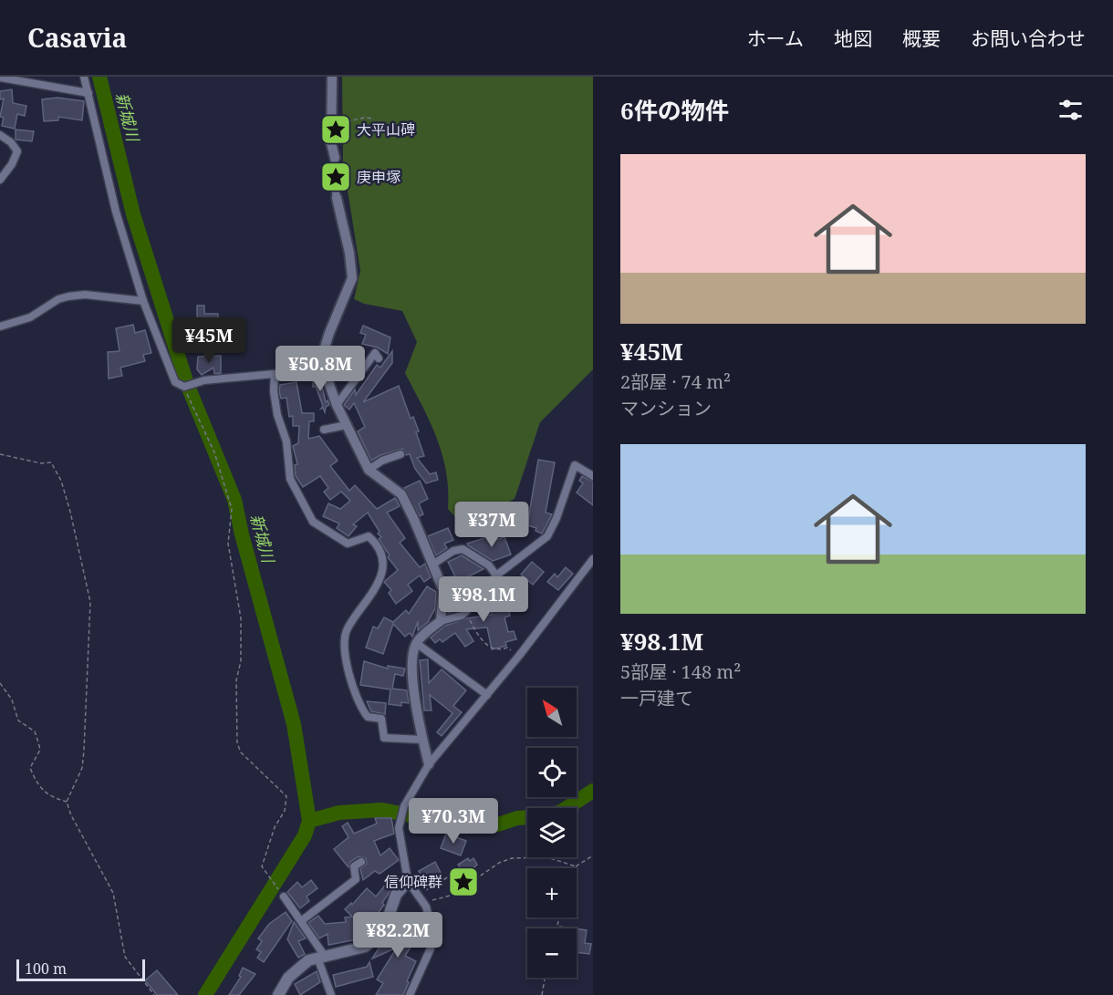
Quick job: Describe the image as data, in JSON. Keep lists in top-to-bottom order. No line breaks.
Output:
{"water":["新城川"],"places":{"place":["大平山碑","庚申塚","信仰碑群"]},"scale_bar":"100 m","north":"top left","page":{"header":"Casavia","nav":["ホーム","地図","概要","お問い合わせ"],"heading":"6件の物件","list":[{"name":"¥45M","note":"2部屋 · 74 m² · マンション"},{"name":"¥98.1M","note":"5部屋 · 148 m² · 一戸建て"}],"price":["¥45M","¥50.8M","¥37M","¥98.1M","¥70.3M","¥82.2M"],"map_buttons":["+","−"],"scale":"100 m"}}
